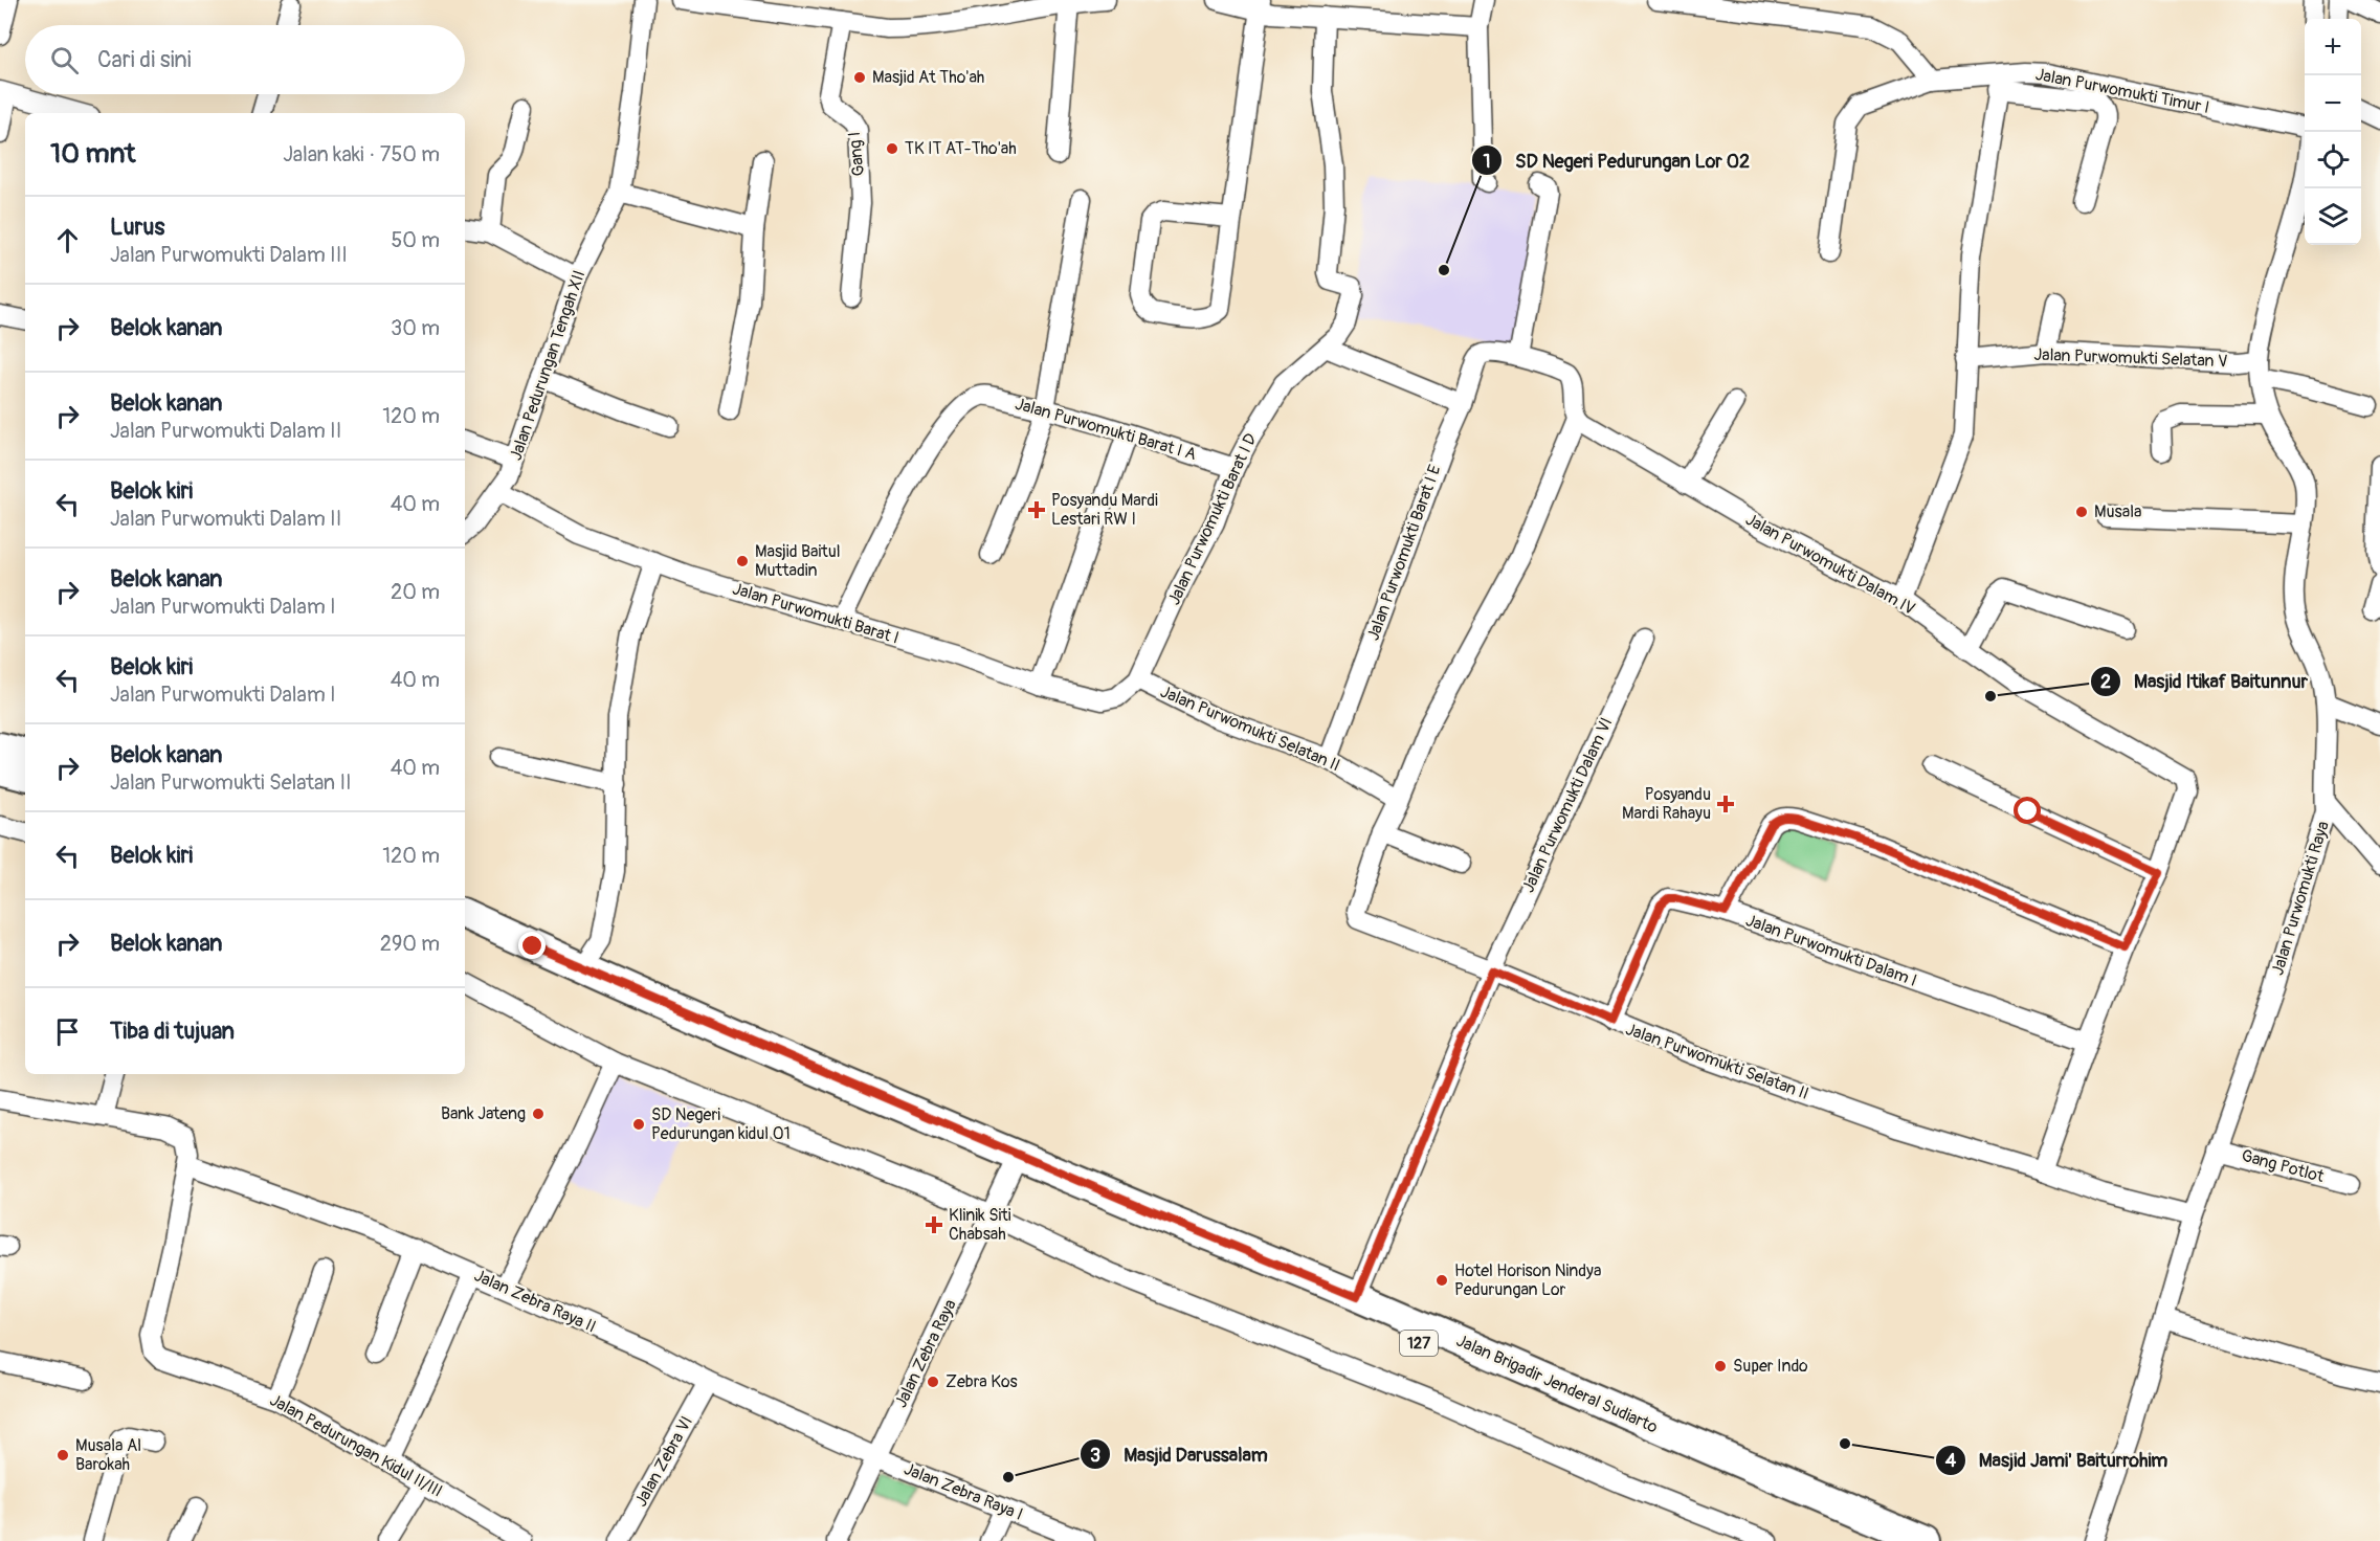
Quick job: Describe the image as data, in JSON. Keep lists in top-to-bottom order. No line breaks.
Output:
{"streets":{"main road":["127","Jalan Brigadir Jenderal Sudiarto"],"street":["Jalan Purwomukti Timur I","Gang I","Jalan Purwomukti Selatan V","Jalan Pedurungan Tengah XII","Jalan Purwomukti Barat I A","Jalan Purwomukti Barat I D","Jalan Purwomukti Barat I E","Jalan Purwomukti Dalam IV","Jalan Purwomukti Barat I","Jalan Purwomukti Selatan II","Jalan Purwomukti Dalam VI","Jalan Purwomukti Raya","Jalan Purwomukti Dalam I","Gang Potlot","Jalan Zebra Raya II","Jalan Zebra Raya","Jalan Pedurungan Kidul II/III","Jalan Zebra VI","Jalan Zebra Raya I"]},"crossings":[["Jalan Purwomukti Selatan V","Jalan Purwomukti Raya"],["Jalan Pedurungan Tengah XII","Jalan Purwomukti Barat I"],["Jalan Purwomukti Barat I A","Jalan Purwomukti Barat I D"],["Jalan Purwomukti Barat I A","Jalan Purwomukti Barat I"],["Jalan Purwomukti Barat I D","Jalan Purwomukti Barat I"],["Jalan Purwomukti Barat I D","Jalan Purwomukti Selatan II"],["Jalan Purwomukti Barat I E","Jalan Purwomukti Selatan II"],["Jalan Purwomukti Barat I","Jalan Purwomukti Selatan II"],["Jalan Purwomukti Selatan II","Jalan Purwomukti Dalam VI"],["Jalan Purwomukti Selatan II","Jalan Purwomukti Raya"],["Jalan Purwomukti Selatan II","Jalan Purwomukti Dalam I"],["Jalan Purwomukti Dalam VI","Jalan Brigadir Jenderal Sudiarto"],["Jalan Purwomukti Raya","Gang Potlot"],["Jalan Zebra Raya II","Jalan Zebra Raya"],["Jalan Zebra Raya II","Jalan Pedurungan Kidul II/III"],["Jalan Zebra Raya II","Jalan Zebra VI"],["Jalan Zebra Raya II","Jalan Zebra Raya I"],["Jalan Zebra Raya","Jalan Brigadir Jenderal Sudiarto"],["Jalan Zebra Raya","Jalan Zebra Raya I"]],"places":{"other":["Masjid At Tho'ah","TK IT AT-Tho'ah","SD Negeri Pedurungan Lor 02","Musala","Masjid Baitul Muttadin","Masjid Itikaf Baitunnur","Bank Jateng","SD Negeri Pedurungan kidul 01","Hotel Horison Nindya Pedurungan Lor","Super Indo","Zebra Kos","Masjid Jami' Baiturrohim","Musala Al Barokah","Masjid Darussalam"],"health":["Posyandu Mardi Lestari RW I","Posyandu Mardi Rahayu","Klinik Siti Chabsah"]},"page":{"map_buttons":["+","−"],"search":"Cari di sini","heading":["10 mnt","Jalan kaki · 750 m"],"list":[["Lurus","Jalan Purwomukti Dalam III","50 m"],["Belok kanan","30 m"],["Belok kanan","Jalan Purwomukti Dalam II","120 m"],["Belok kiri","Jalan Purwomukti Dalam II","40 m"],["Belok kanan","Jalan Purwomukti Dalam I","20 m"],["Belok kiri","Jalan Purwomukti Dalam I","40 m"],["Belok kanan","Jalan Purwomukti Selatan II","40 m"],["Belok kiri","120 m"],["Belok kanan","290 m"],"Tiba di tujuan"]}}
